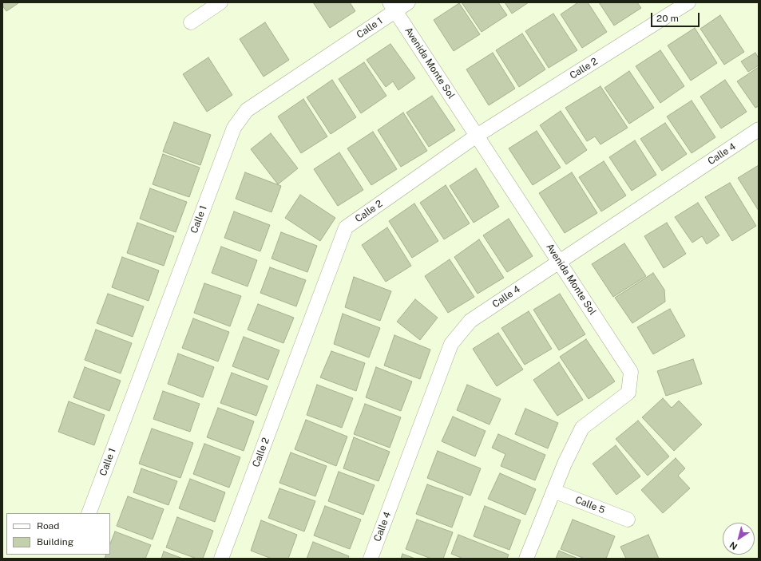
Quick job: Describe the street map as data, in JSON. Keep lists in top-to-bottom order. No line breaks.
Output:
{"streets":{"street":["Calle 1","Avenida Monte Sol","Calle 2","Calle 4","Calle 5"]},"crossings":[["Calle 1","Avenida Monte Sol"],["Avenida Monte Sol","Calle 2"],["Avenida Monte Sol","Calle 4"],["Avenida Monte Sol","Calle 5"]],"legend":["Road","Building"],"scale_bar":"20 m","north":"bottom left"}
